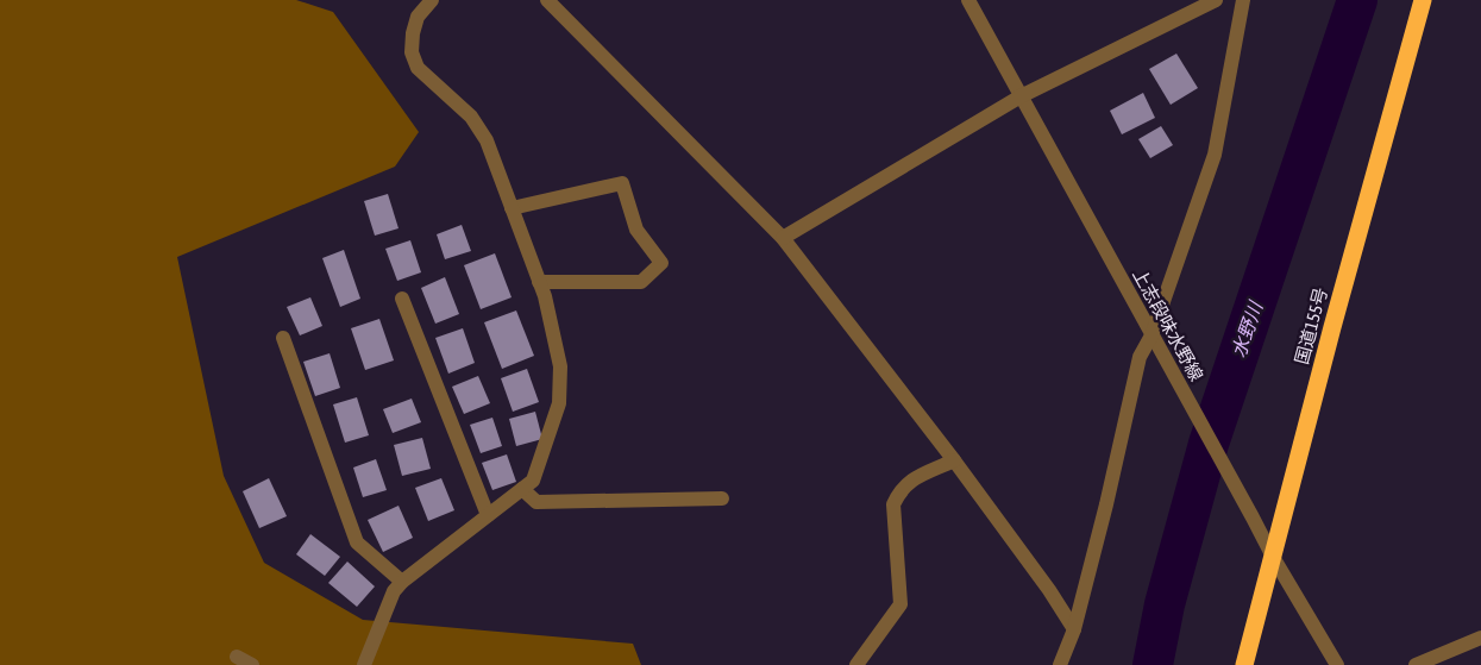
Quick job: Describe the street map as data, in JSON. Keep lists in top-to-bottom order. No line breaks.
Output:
{"streets":{"highway":["国道155号"],"street":["上志段味水野線"]},"crossings":[["上志段味水野線","国道155号"]],"water":["水野川"]}
